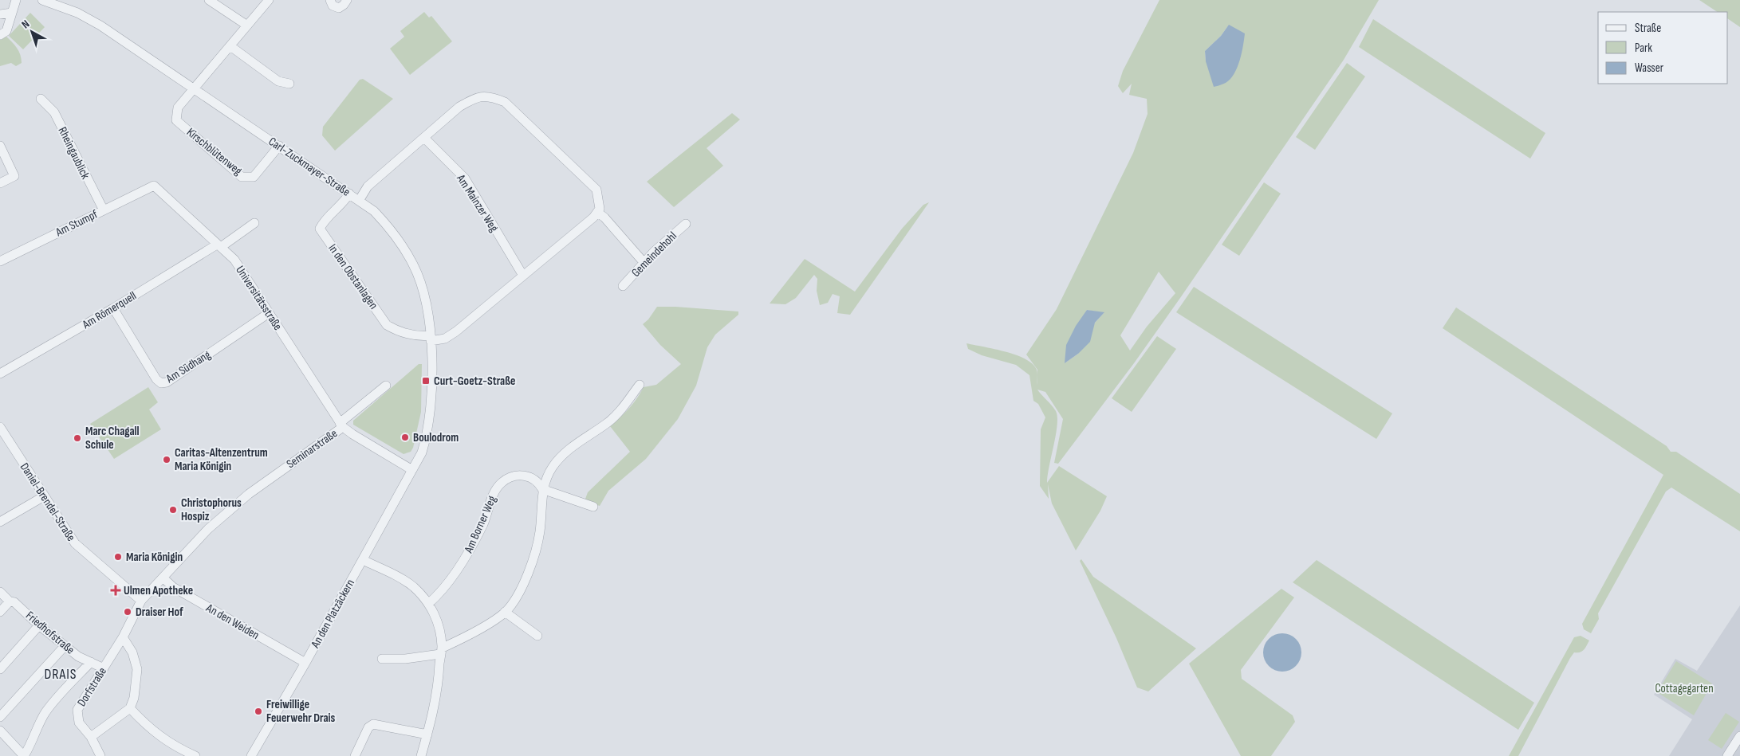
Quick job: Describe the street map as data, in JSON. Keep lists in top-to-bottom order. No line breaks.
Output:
{"streets":{"street":["Kirschblütenweg","Rheingaublick","Carl-Zuckmayer-Straße","Am Mainzer Weg","Am Stumpf","Gemeindehohl","In den Obstanlagen","Universitätsstraße","Am Römerquell","Am Südhang","Seminarstraße","Daniel-Brendel-Straße","Am Borner Weg","An den Platzäckern","An den Weiden","Friedhofstraße","Dorfstraße"]},"crossings":[["Kirschblütenweg","Carl-Zuckmayer-Straße"],["Rheingaublick","Am Stumpf"],["Carl-Zuckmayer-Straße","In den Obstanlagen"],["Carl-Zuckmayer-Straße","An den Platzäckern"],["Am Stumpf","Universitätsstraße"],["Universitätsstraße","Am Römerquell"],["Universitätsstraße","Am Südhang"],["Universitätsstraße","Seminarstraße"],["Am Römerquell","Am Südhang"],["Seminarstraße","Daniel-Brendel-Straße"],["Seminarstraße","An den Weiden"],["Seminarstraße","Dorfstraße"],["Daniel-Brendel-Straße","Dorfstraße"],["An den Platzäckern","An den Weiden"],["Friedhofstraße","Dorfstraße"]],"districts":["DRAIS"],"parks":["Cottagegarten"],"places":{"transit":["Curt-Goetz-Straße"],"other":["Boulodrom","Marc Chagall Schule","Caritas-Altenzentrum Maria Königin","Christophorus Hospiz","Maria Königin","Draiser Hof","Freiwillige Feuerwehr Drais"],"health":["Ulmen Apotheke"]},"legend":["Straße","Park","Wasser"],"north":"top left"}
